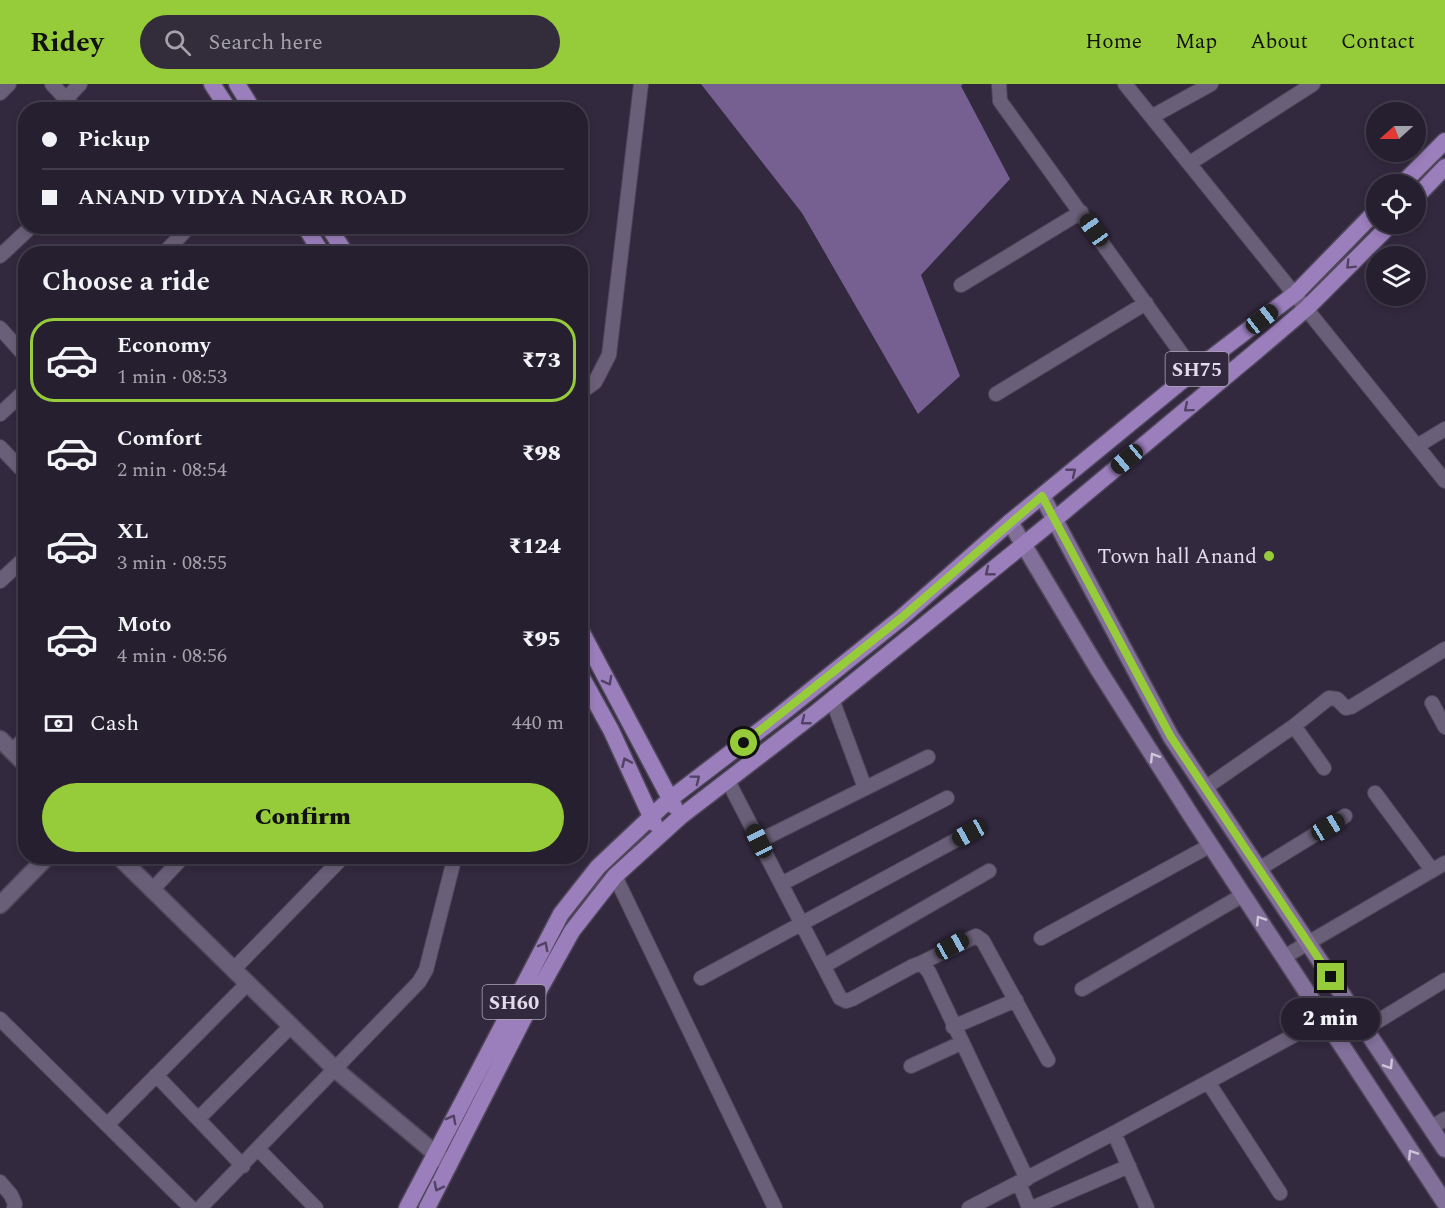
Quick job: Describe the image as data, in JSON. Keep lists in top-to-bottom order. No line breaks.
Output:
{"streets":{"main road":["SH75","SH60"]},"crossings":[["SH75","SH60"]],"places":["Town hall Anand"],"north":"left","page":{"header":"Ridey","search":"Search here","nav":["Home","Map","About","Contact"],"banner":["Pickup","ANAND VIDYA NAGAR ROAD"],"heading":"Choose a ride","list":[{"name":"Economy","note":"1 min · 08:53","value":"₹73"},{"name":"Comfort","note":"2 min · 08:54","value":"₹98"},{"name":"XL","note":"3 min · 08:55","value":"₹124"},{"name":"Moto","note":"4 min · 08:56","value":"₹95"}],"pay":["Cash","440 m"],"buttons":"Confirm","bubble":"2 min"}}
